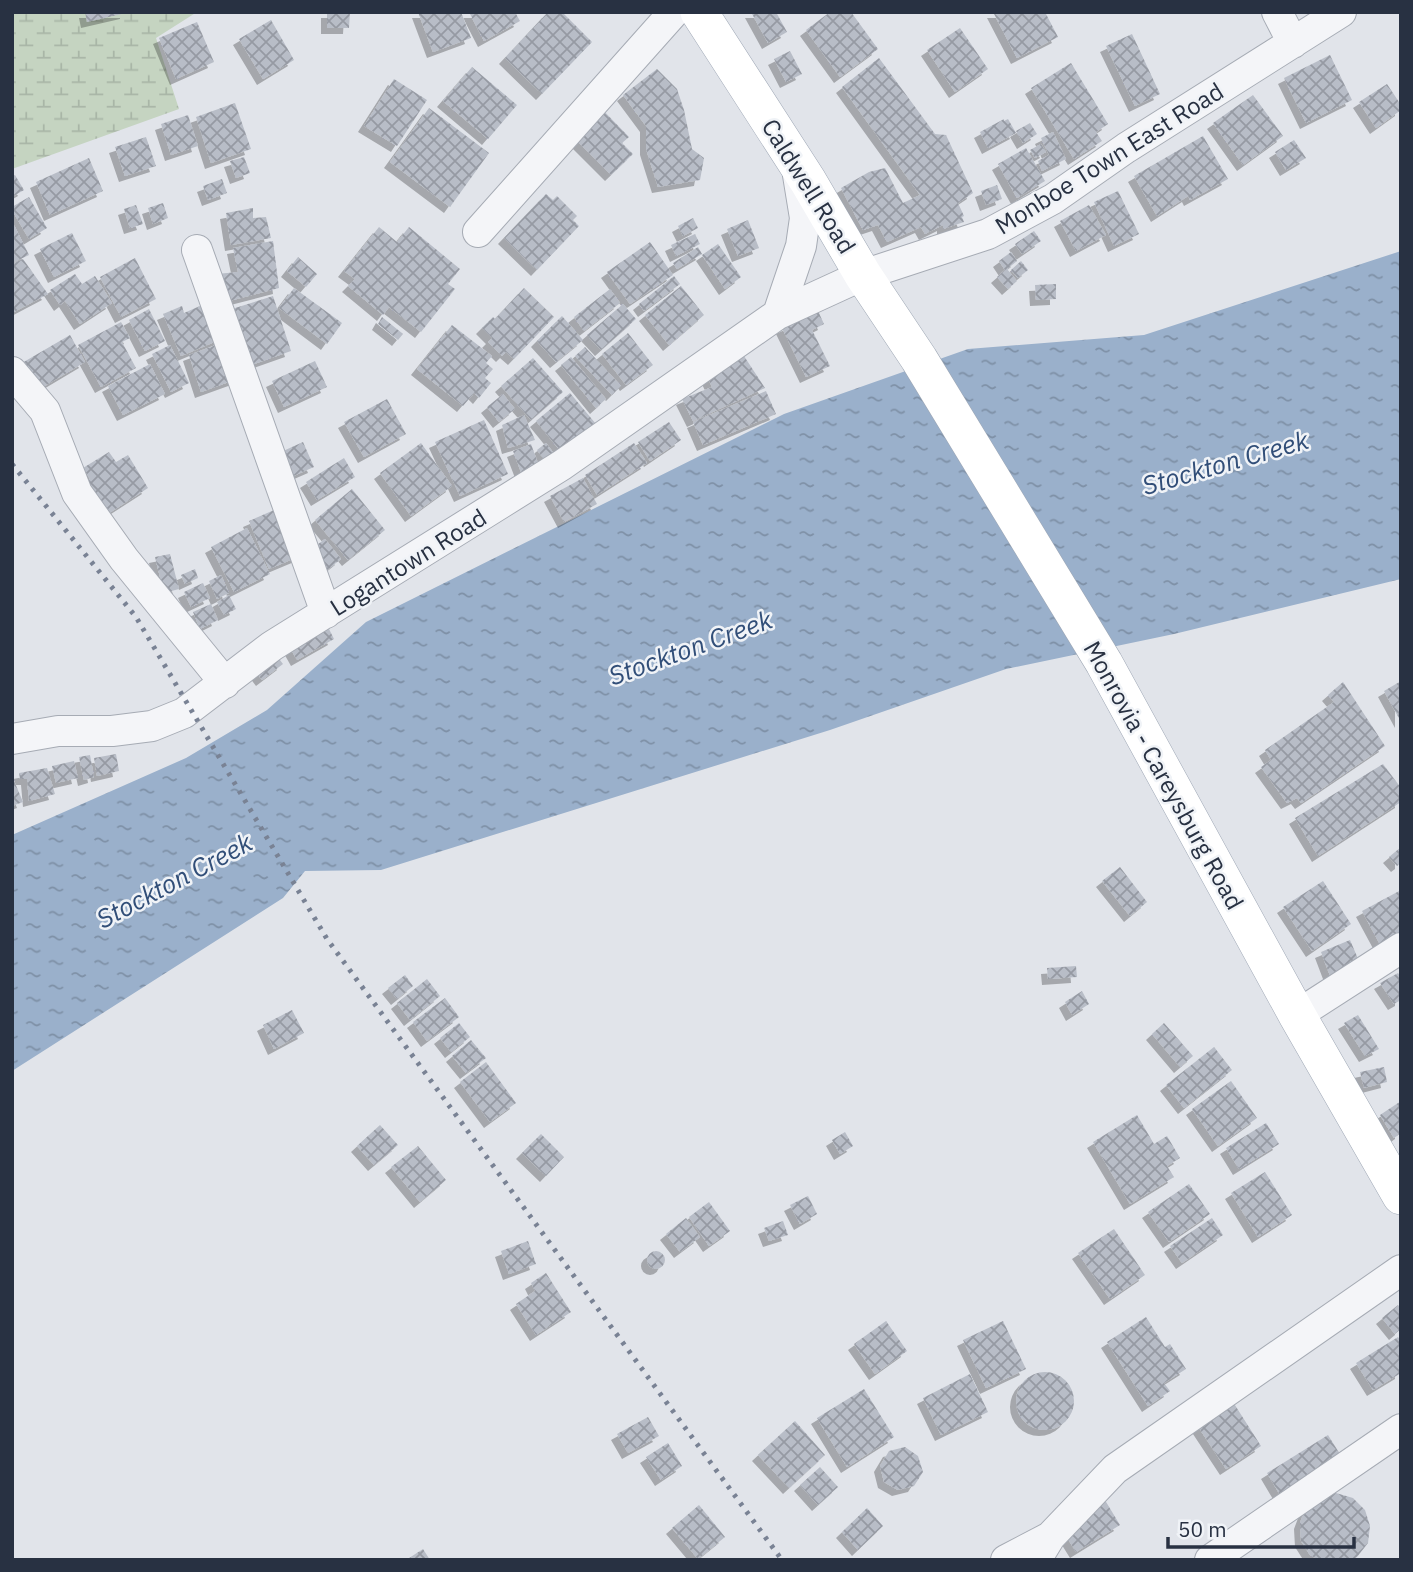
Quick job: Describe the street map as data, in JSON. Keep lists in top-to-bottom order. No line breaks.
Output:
{"streets":{"main road":["Caldwell Road","Monrovia - Careysburg Road"],"street":["Monboe Town East Road","Logantown Road"]},"crossings":[["Monboe Town East Road","Caldwell Road"],["Monboe Town East Road","Logantown Road"],["Caldwell Road","Logantown Road"],["Caldwell Road","Monrovia - Careysburg Road"]],"water":["Stockton Creek"],"scale_bar":"50 m"}
